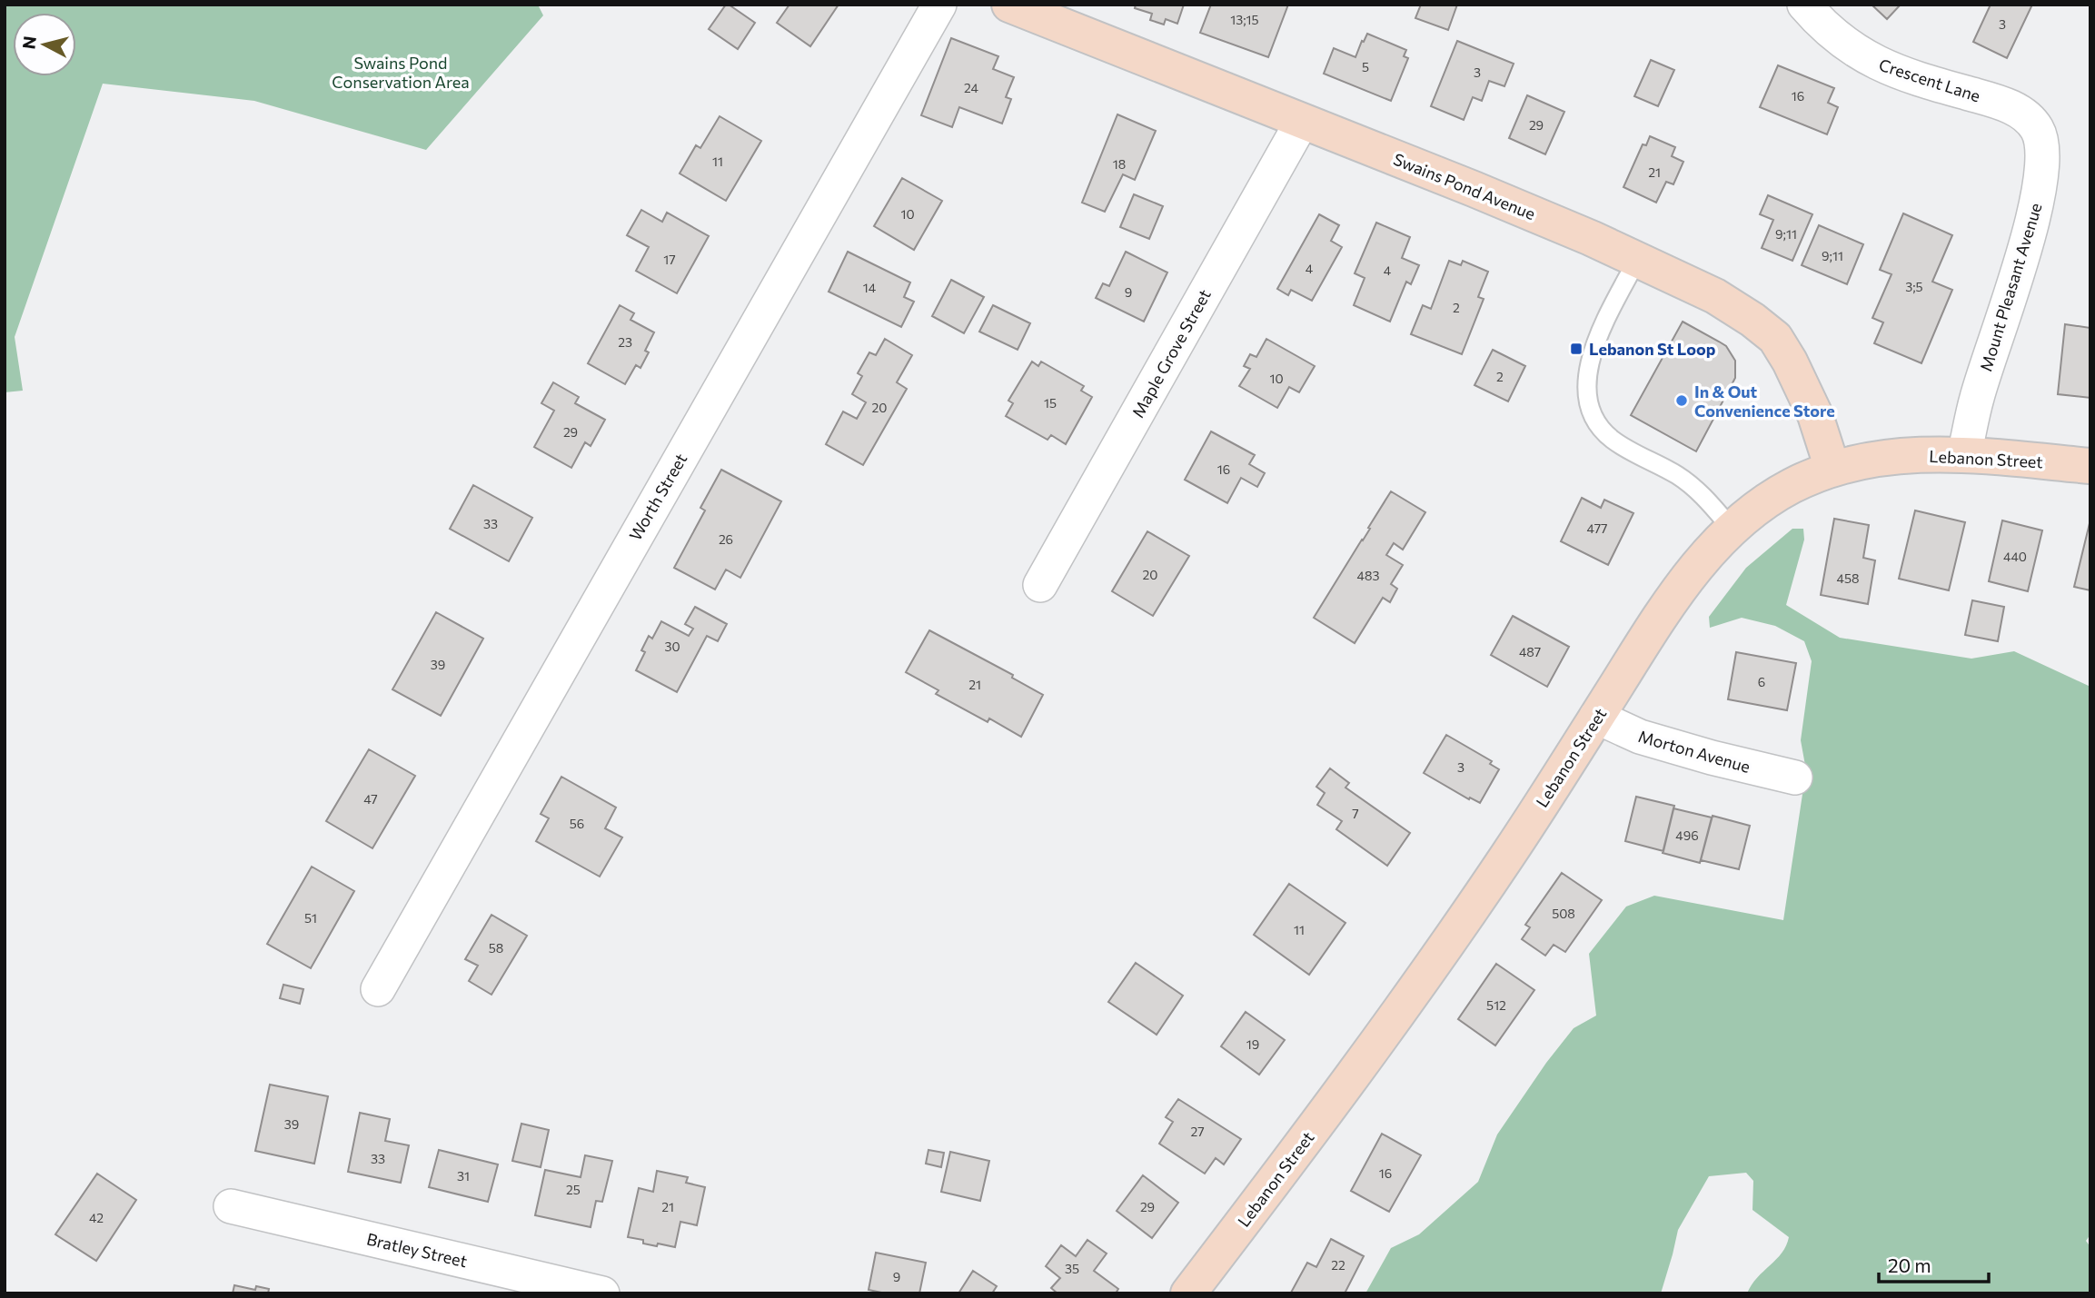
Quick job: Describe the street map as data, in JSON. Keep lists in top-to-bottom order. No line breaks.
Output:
{"streets":{"main road":["Swains Pond Avenue","Lebanon Street"],"street":["Crescent Lane","Mount Pleasant Avenue","Maple Grove Street","Worth Street","Morton Avenue","Bratley Street"]},"crossings":[["Crescent Lane","Mount Pleasant Avenue"],["Swains Pond Avenue","Maple Grove Street"],["Swains Pond Avenue","Lebanon Street"],["Mount Pleasant Avenue","Lebanon Street"],["Lebanon Street","Morton Avenue"]],"parks":["Swains Pond Conservation Area"],"places":{"transit":["Lebanon St Loop"],"other":["In & Out Convenience Store"]},"house_numbers":["13;15","3","5","3","24","16","29","11","18","21","10","9;11","9;11","17","4","4","3;5","14","9","2","23","2","10","15","20","29","16","33","477","26","440","20","483","458","30","487","39","6","21","3","47","7","56","496","508","51","11","58","512","19","39","27","33","16","31","25","21","29","42","22","35","9"],"scale_bar":"20 m","north":"left"}
